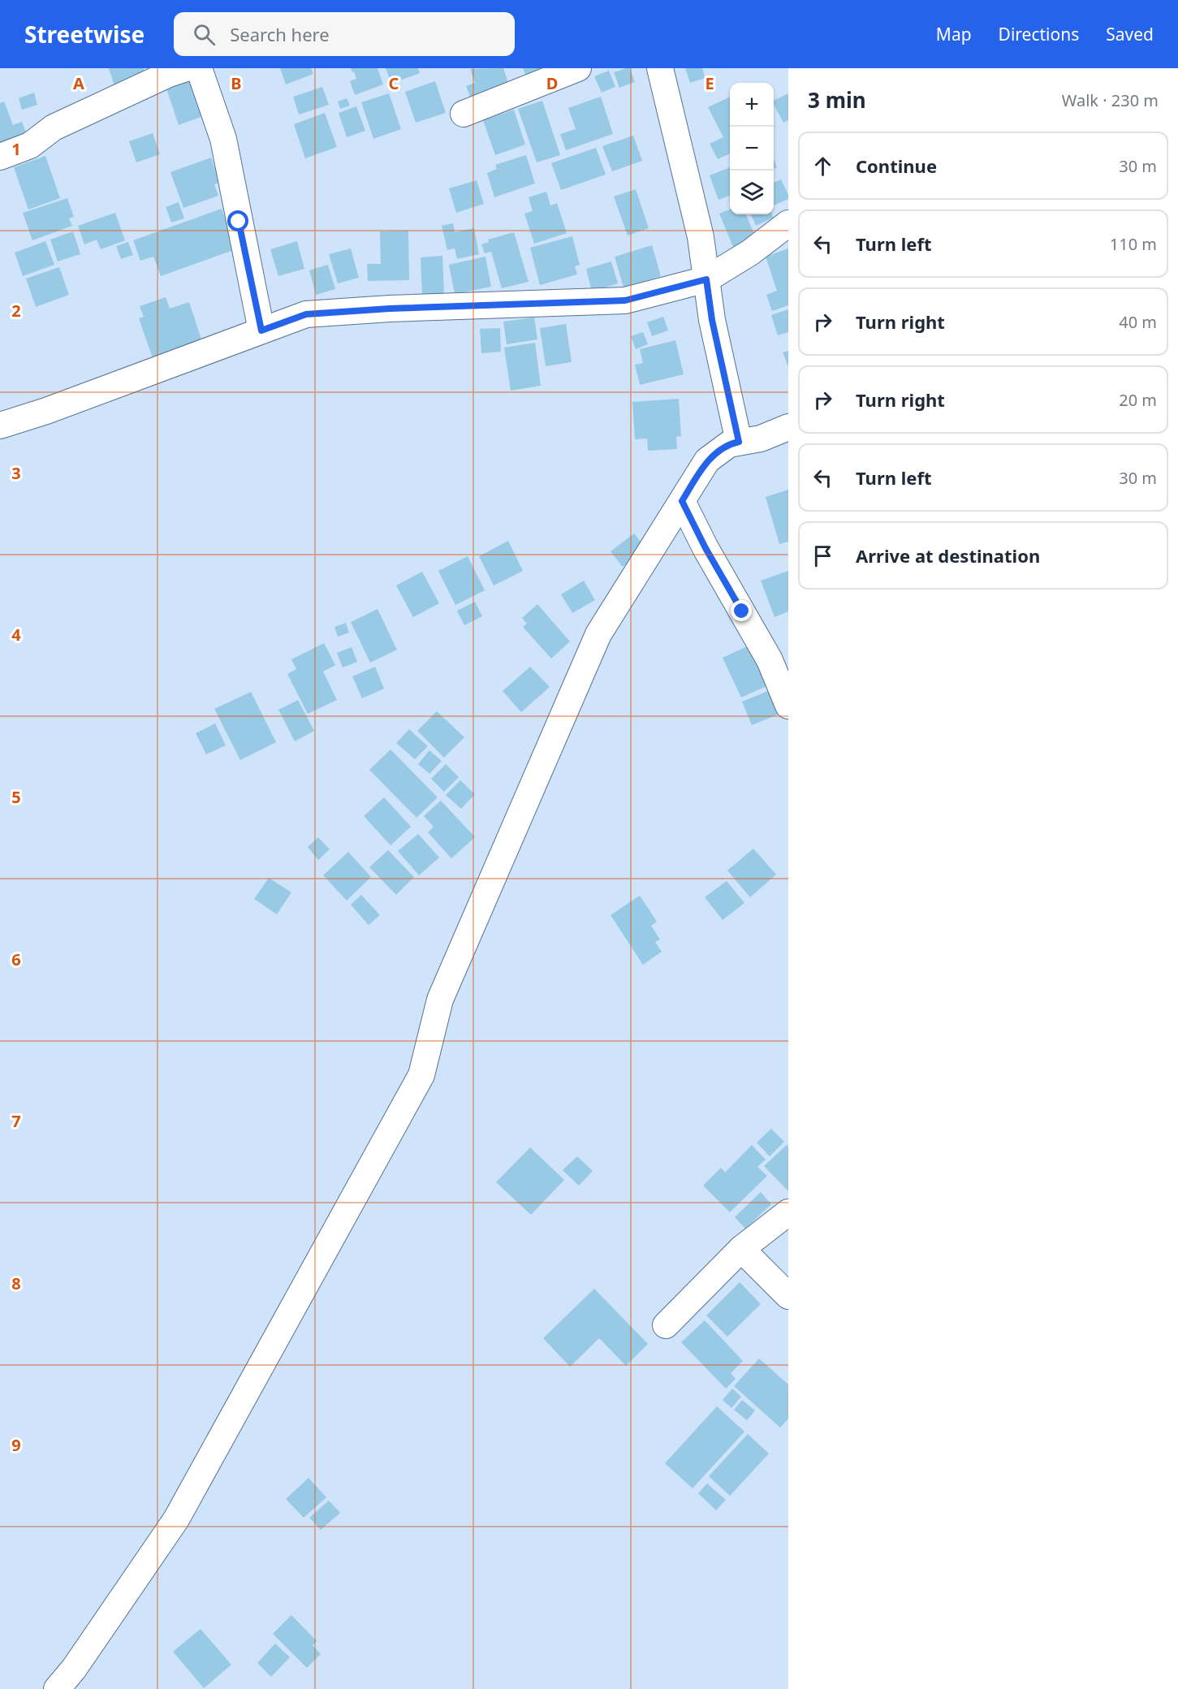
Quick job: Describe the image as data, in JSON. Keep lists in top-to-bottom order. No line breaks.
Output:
{"page":{"header":"Streetwise","search":"Search here","nav":["Map","Directions","Saved"],"heading":["3 min","Walk · 230 m"],"map_buttons":["+","−"],"list":[["Continue","30 m"],["Turn left","110 m"],["Turn right","40 m"],["Turn right","20 m"],["Turn left","30 m"],"Arrive at destination"]},"grid":{"columns":["A","B","C","D","E"],"rows":["1","2","3","4","5","6","7","8","9"]}}
